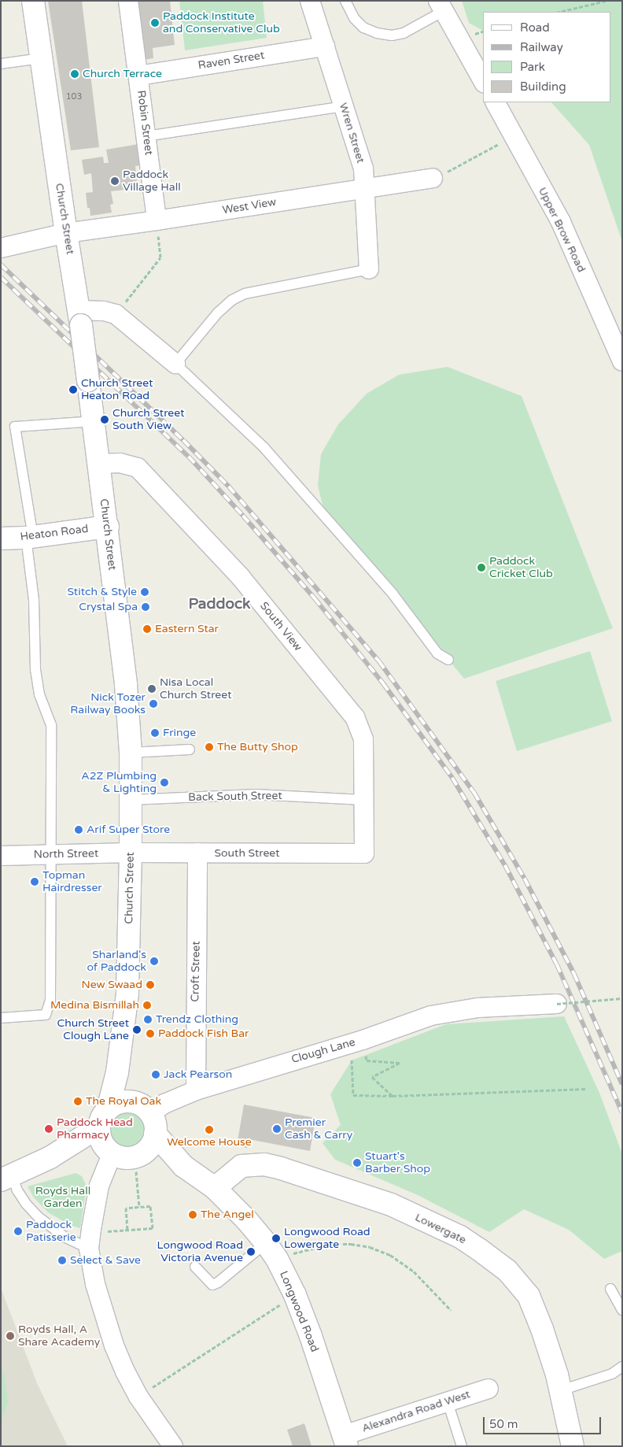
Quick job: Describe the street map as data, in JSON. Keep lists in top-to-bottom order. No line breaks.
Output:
{"streets":{"street":["Raven Street","Robin Street","Wren Street","West View","Church Street","Upper Brow Road","Heaton Road","South View","South Street","North Street","Croft Street","Clough Lane","Lowergate","Longwood Road","Alexandra Road West"],"lane":["Back South Street"]},"crossings":[["Raven Street","Robin Street"],["Raven Street","Wren Street"],["Robin Street","West View"],["Wren Street","West View"],["West View","Church Street"],["Church Street","Heaton Road"],["Church Street","South View"],["Church Street","Back South Street"],["Church Street","South Street"],["Church Street","North Street"],["Church Street","Clough Lane"],["Church Street","Longwood Road"],["South View","Back South Street"],["South View","South Street"],["South Street","North Street"],["South Street","Croft Street"],["Croft Street","Clough Lane"],["Clough Lane","Longwood Road"],["Lowergate","Longwood Road"],["Longwood Road","Alexandra Road West"]],"districts":["Paddock"],"parks":["Royds Hall Garden"],"places":["Paddock Institute and Conservative Club","Church Terrace","Paddock Village Hall","Church Street Heaton Road","Church Street South View","Paddock Cricket Club","Stitch & Style","Crystal Spa","Eastern Star","Nisa Local Church Street","Nick Tozer Railway Books","Fringe","The Butty Shop","A2Z Plumbing & Lighting","Arif Super Store","Topman Hairdresser","Sharland's of Paddock","New Swaad","Medina Bismillah","Trendz Clothing","Church Street Clough Lane","Paddock Fish Bar","Jack Pearson","The Royal Oak","Paddock Head Pharmacy","Premier Cash & Carry","Welcome House","Stuart's Barber Shop","The Angel","Paddock Patisserie","Longwood Road Lowergate","Longwood Road Victoria Avenue","Select & Save","Royds Hall, A Share Academy"],"house_numbers":["103"],"legend":["Road","Railway","Park","Building"],"scale_bar":"50 m"}
